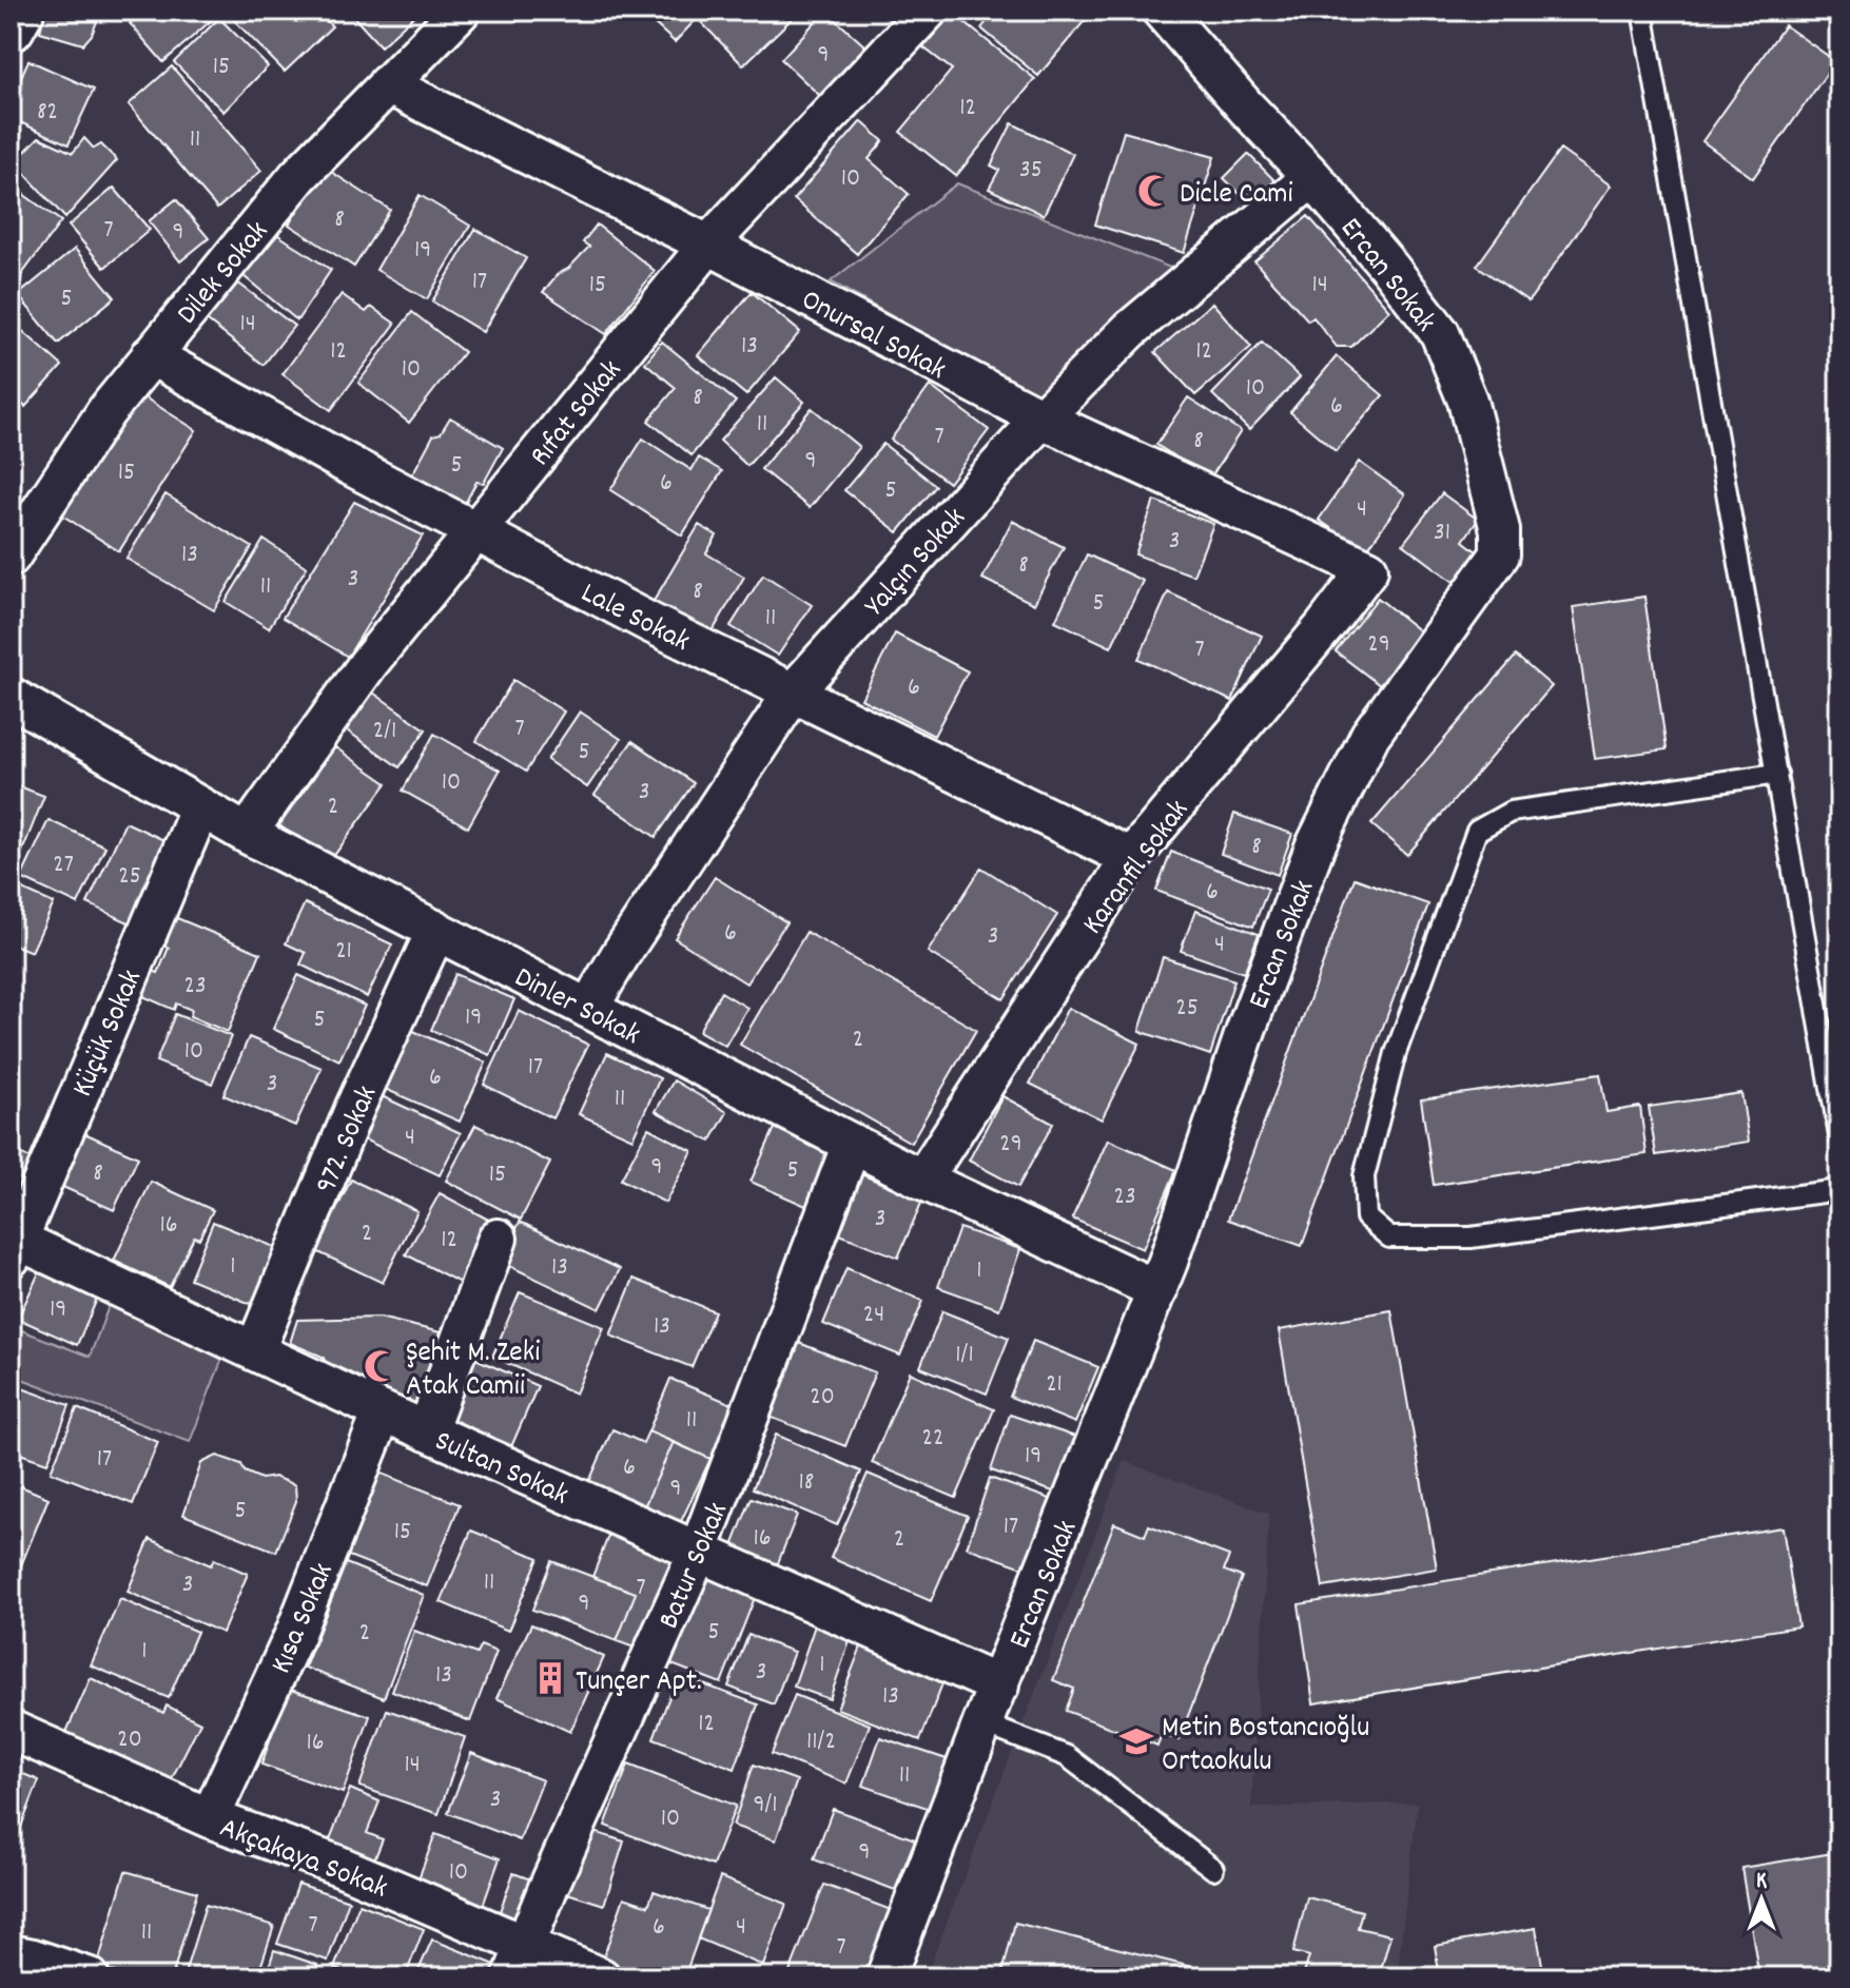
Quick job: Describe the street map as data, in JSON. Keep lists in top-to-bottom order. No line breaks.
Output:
{"streets":{"street":["Dilek Sokak","Ercan Sokak","Onursal Sokak","Rıfat Sokak","Yalçın Sokak","Lale Sokak","Karanfil Sokak","Dinler Sokak","Küçük Sokak","972. Sokak","Sultan Sokak","Batur Sokak","Kısa Sokak","Akçakaya Sokak"]},"crossings":[["Dilek Sokak","Onursal Sokak"],["Dilek Sokak","Lale Sokak"],["Ercan Sokak","Yalçın Sokak"],["Ercan Sokak","Dinler Sokak"],["Ercan Sokak","Sultan Sokak"],["Onursal Sokak","Rıfat Sokak"],["Onursal Sokak","Yalçın Sokak"],["Onursal Sokak","Karanfil Sokak"],["Rıfat Sokak","Lale Sokak"],["Rıfat Sokak","Dinler Sokak"],["Yalçın Sokak","Lale Sokak"],["Yalçın Sokak","Dinler Sokak"],["Lale Sokak","Karanfil Sokak"],["Karanfil Sokak","Dinler Sokak"],["Dinler Sokak","Küçük Sokak"],["Dinler Sokak","972. Sokak"],["Dinler Sokak","Batur Sokak"],["Küçük Sokak","Sultan Sokak"],["972. Sokak","Sultan Sokak"],["Sultan Sokak","Batur Sokak"],["Sultan Sokak","Kısa Sokak"],["Batur Sokak","Akçakaya Sokak"],["Kısa Sokak","Akçakaya Sokak"]],"places":{"mosque":["Dicle Cami","Şehit M. Zeki Atak Camii"],"building":["Tunçer Apt."],"school or university":["Metin Bostancıoğlu Ortaokulu"]},"house_numbers":["9","15","12","82","11","35","10","8","7","9","19","17","15","14","5","14","13","12","12","10","10","8","6","11","7","8","9","5","15","6","5","4","31","3","13","8","3","11","8","5","11","29","7","6","7","2/1","5","10","3","2","8","27","25","6","6","3","4","21","23","25","19","5","2","10","17","6","3","11","4","29","9","5","8","15","23","3","16","2","12","1","13","1","19","24","13","1/1","21","20","11","22","19","17","6","18","9","5","17","15","16","2","11","3","7","9","5","2","1","1","3","13","13","12","20","11/2","16","14","11","3","9/1","10","9","10","7","6","4","11","7"],"north":"top"}
